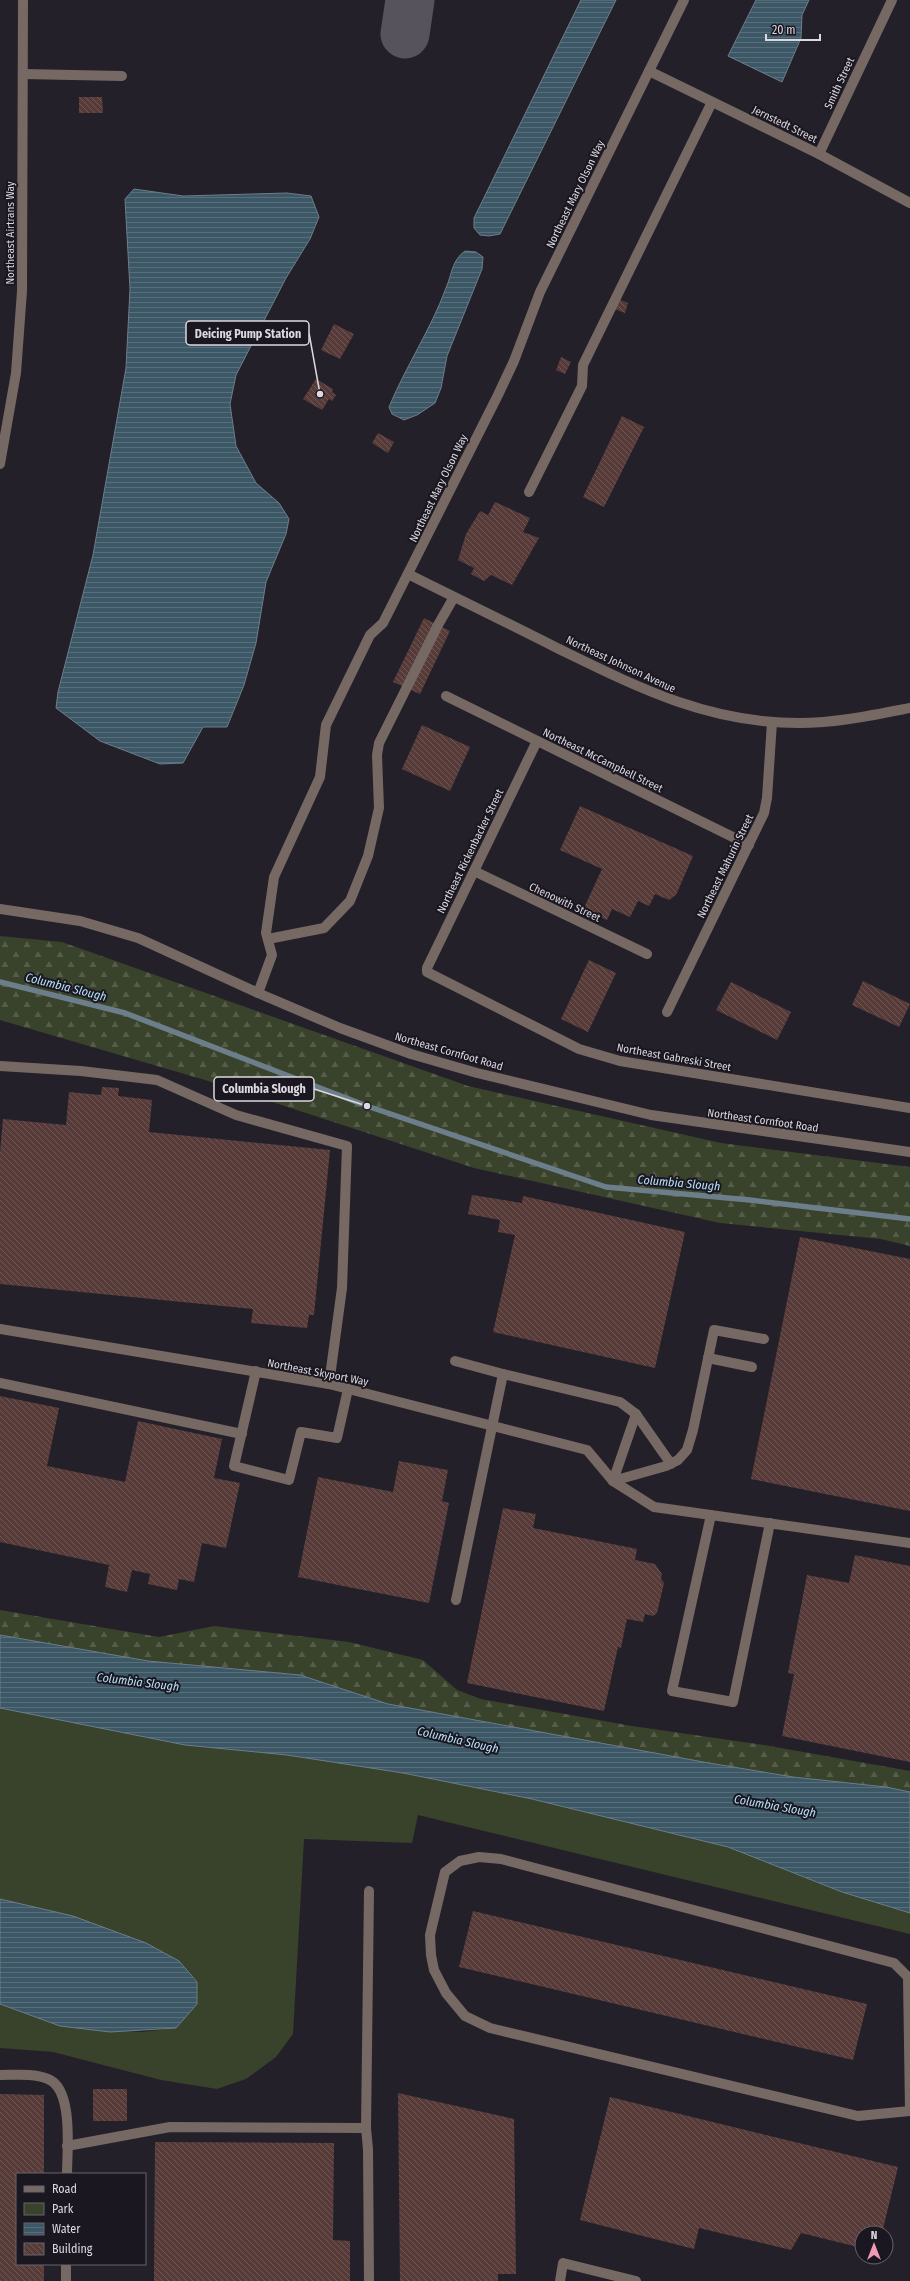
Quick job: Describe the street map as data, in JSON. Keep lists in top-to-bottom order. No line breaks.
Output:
{"streets":{"street":["Smith Street","Jernstedt Street","Northeast Mary Olson Way","Northeast Airtrans Way","Northeast Johnson Avenue","Northeast McCampbell Street","Northeast Rickenbacker Street","Northeast Mahurin Street","Chenowith Street","Northeast Cornfoot Road","Northeast Gabreski Street","Northeast Skyport Way"]},"crossings":[["Smith Street","Jernstedt Street"],["Jernstedt Street","Northeast Mary Olson Way"],["Northeast Mary Olson Way","Northeast Johnson Avenue"],["Northeast Mary Olson Way","Northeast Cornfoot Road"],["Northeast Johnson Avenue","Northeast Mahurin Street"],["Northeast McCampbell Street","Northeast Rickenbacker Street"],["Northeast McCampbell Street","Northeast Mahurin Street"],["Northeast Rickenbacker Street","Chenowith Street"],["Northeast Rickenbacker Street","Northeast Gabreski Street"]],"water":["Columbia Slough"],"places":["Deicing Pump Station","Columbia Slough"],"legend":["Road","Park","Water","Building"],"scale_bar":"20 m","north":"top"}
